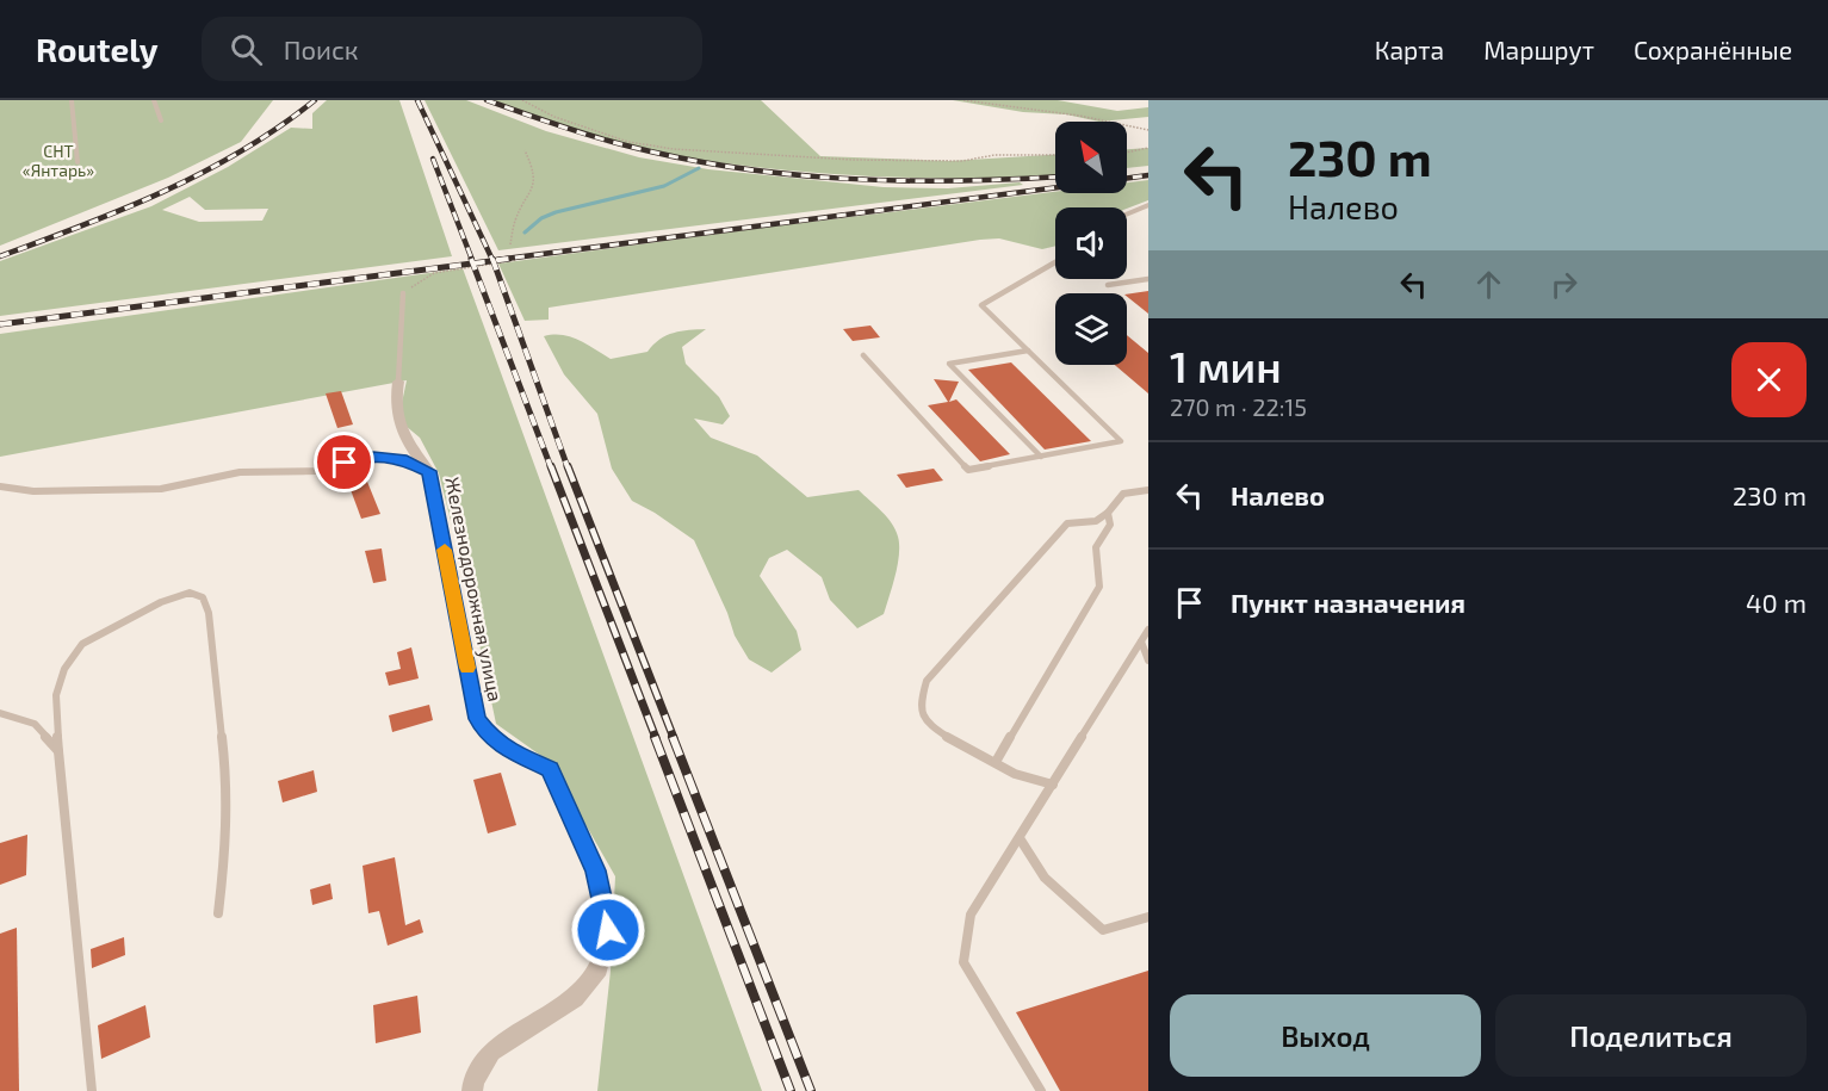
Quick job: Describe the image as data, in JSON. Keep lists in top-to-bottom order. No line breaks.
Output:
{"streets":{"street":["Железнодорожная улица"]},"parks":["СНТ «Янтарь»"],"north":"top left","page":{"header":"Routely","search":"Поиск","nav":["Карта","Маршрут","Сохранённые"],"turn":["230 m","Налево"],"heading":["1 мин","270 m · 22:15"],"list":[{"name":"Налево","value":"230 m"},{"name":"Пункт назначения","value":"40 m"}],"buttons":["Выход","Поделиться"]}}
